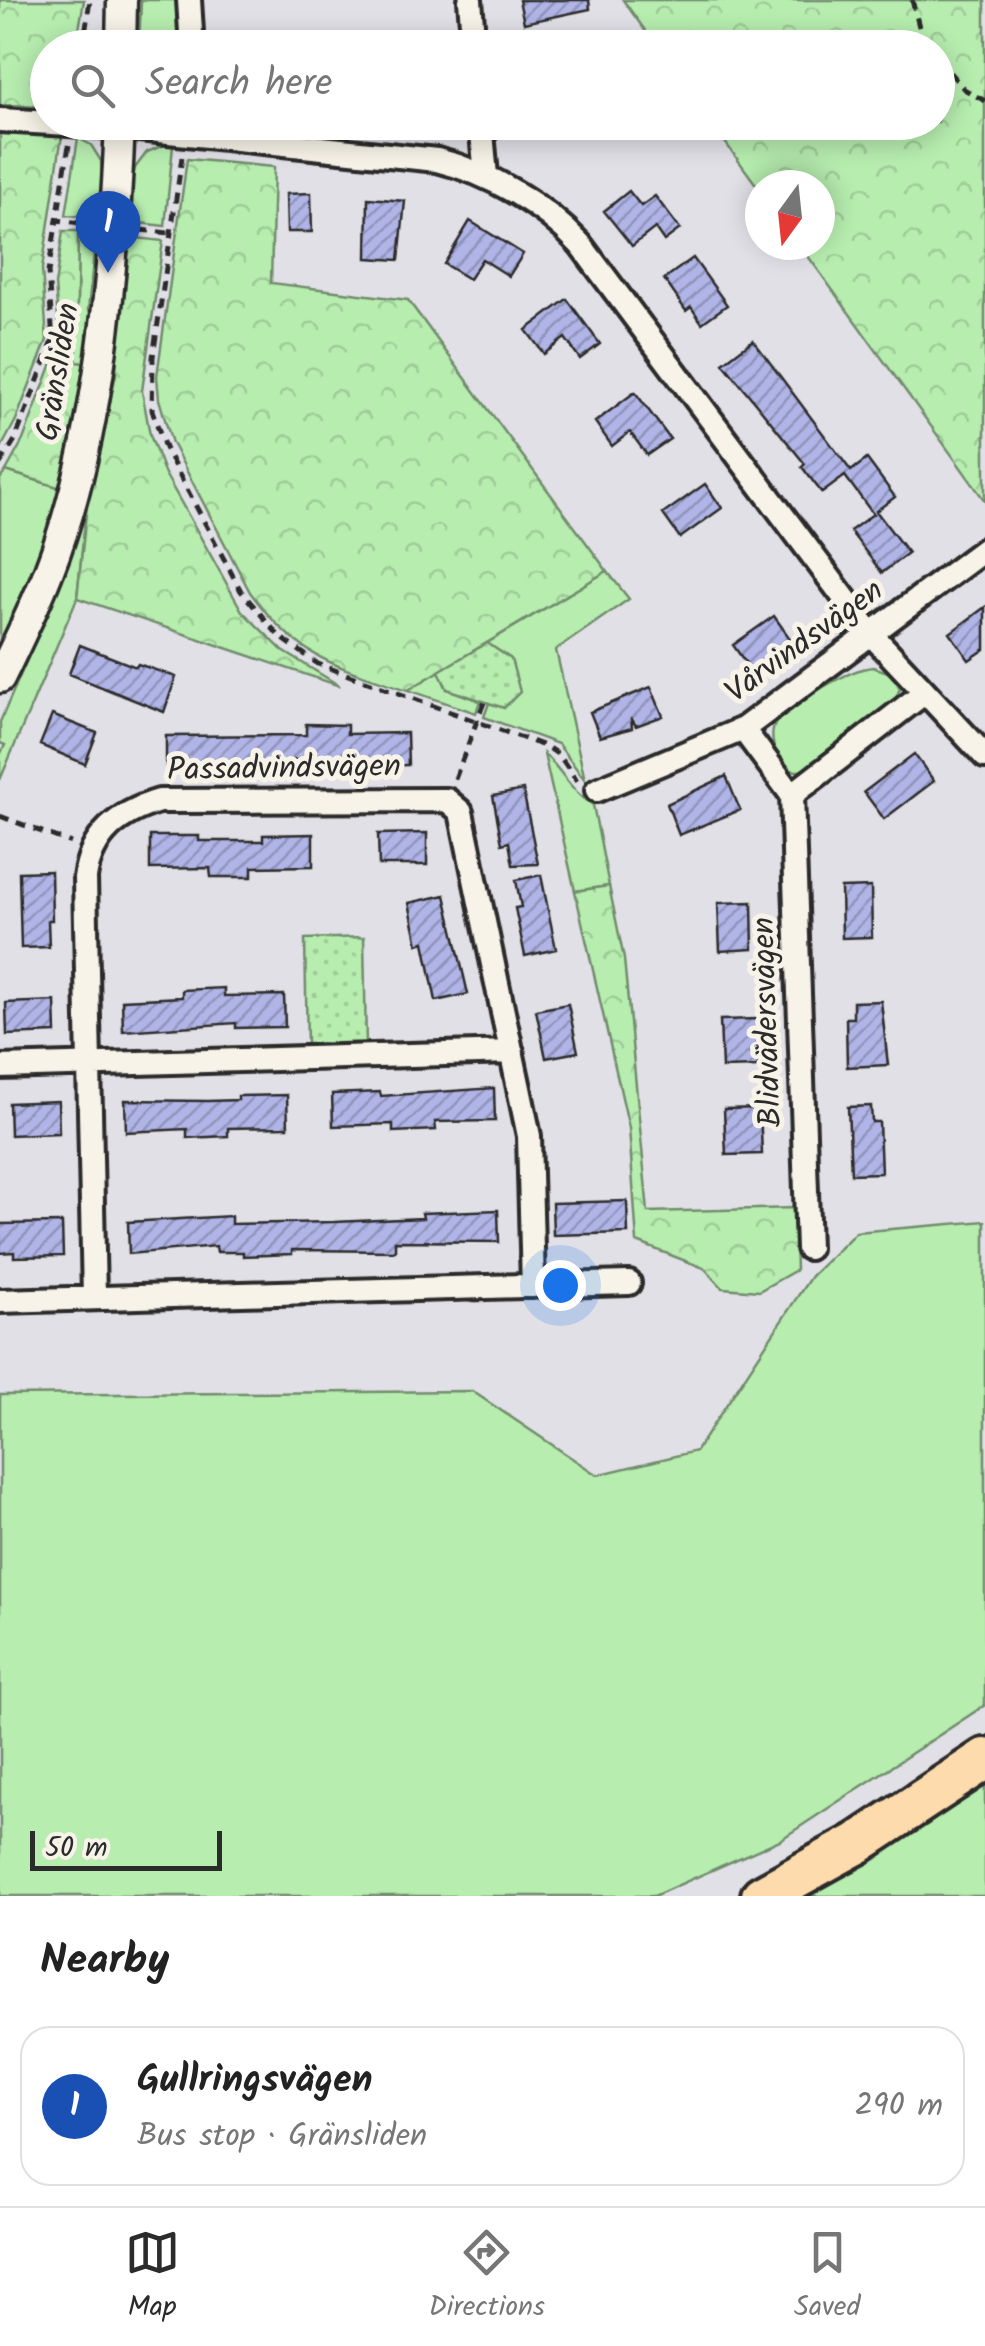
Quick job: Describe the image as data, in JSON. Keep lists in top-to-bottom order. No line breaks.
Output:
{"streets":{"street":["Gränsliden","Vårvindsvägen","Passadvindsvägen","Blidvädersvägen"]},"scale_bar":"50 m","north":"bottom","page":{"search":"Search here","pins":"1","scale":"50 m","heading":"Nearby","list":[{"mark":"1","name":"Gullringsvägen","note":"Bus stop · Gränsliden","value":"290 m"}],"nav":["Map","Directions","Saved"]}}
